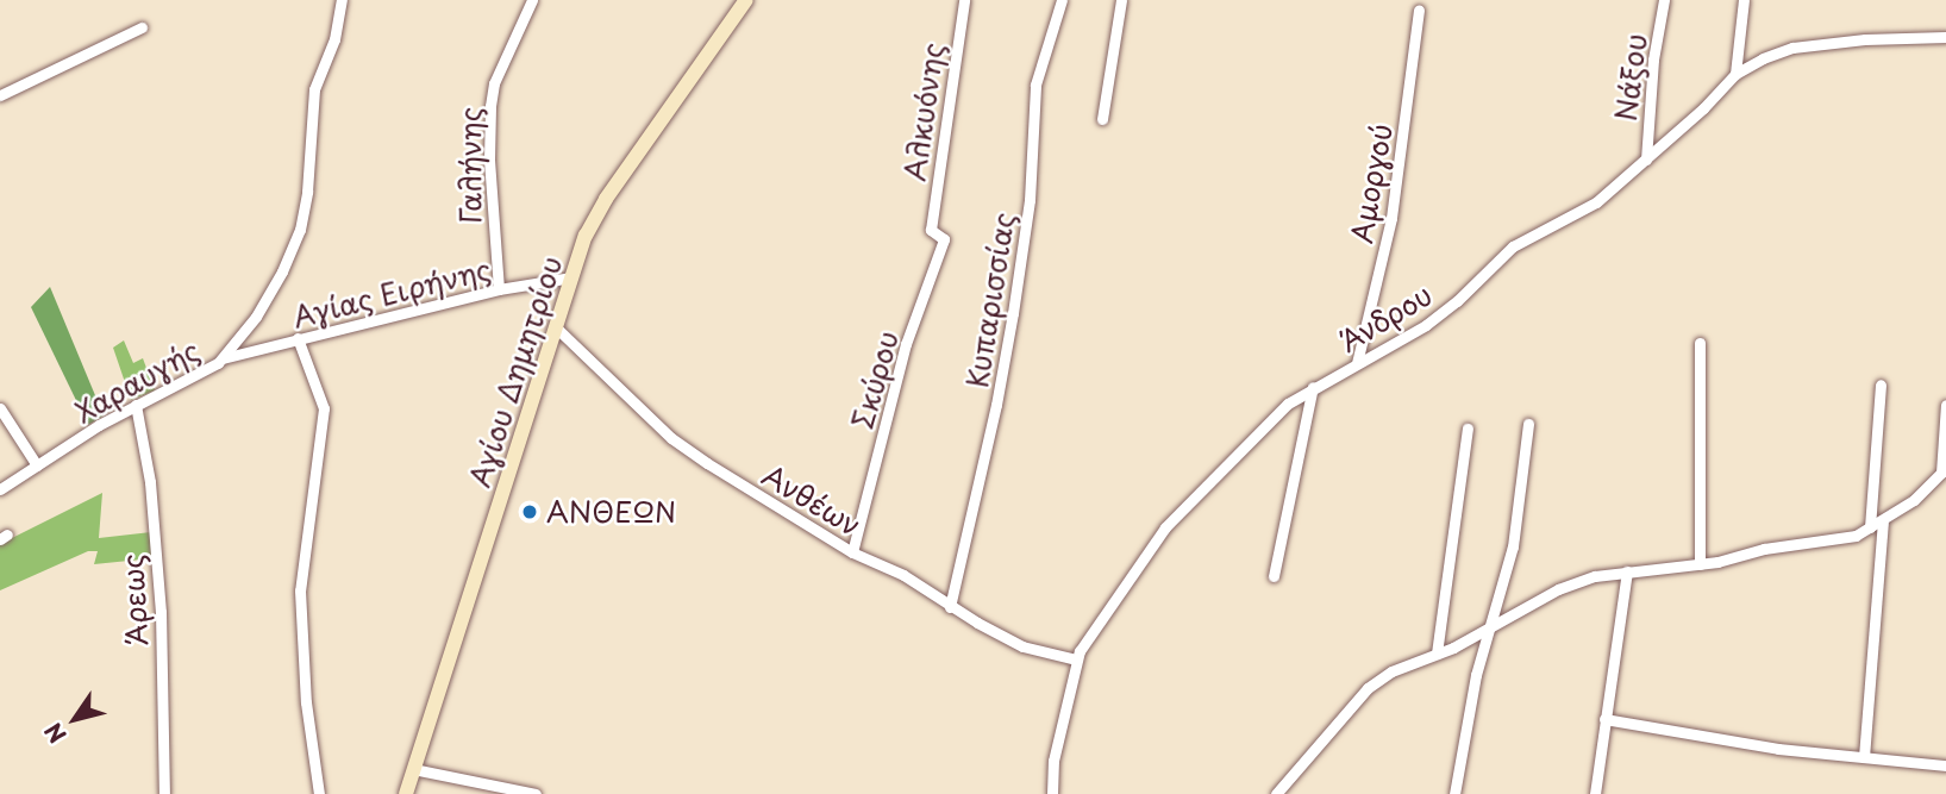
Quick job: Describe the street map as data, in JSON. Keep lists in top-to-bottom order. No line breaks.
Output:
{"streets":{"street":["Νάξου","Αλκυόνης","Γαλήνης","Αμοργού","Αγίας Ειρήνης","Κυπαρισσίας","Άνδρου","Αγίου Δημητρίου","Σκύρου","Χαραυγής","Ανθέων","Άρεως"]},"crossings":[["Νάξου","Άνδρου"],["Αλκυόνης","Σκύρου"],["Γαλήνης","Αγίας Ειρήνης"],["Αμοργού","Άνδρου"],["Αγίας Ειρήνης","Αγίου Δημητρίου"],["Αγίας Ειρήνης","Χαραυγής"],["Κυπαρισσίας","Ανθέων"],["Άνδρου","Ανθέων"],["Αγίου Δημητρίου","Ανθέων"],["Σκύρου","Ανθέων"],["Χαραυγής","Άρεως"]],"places":["ΑΝΘΕΩΝ"],"north":"bottom left"}
